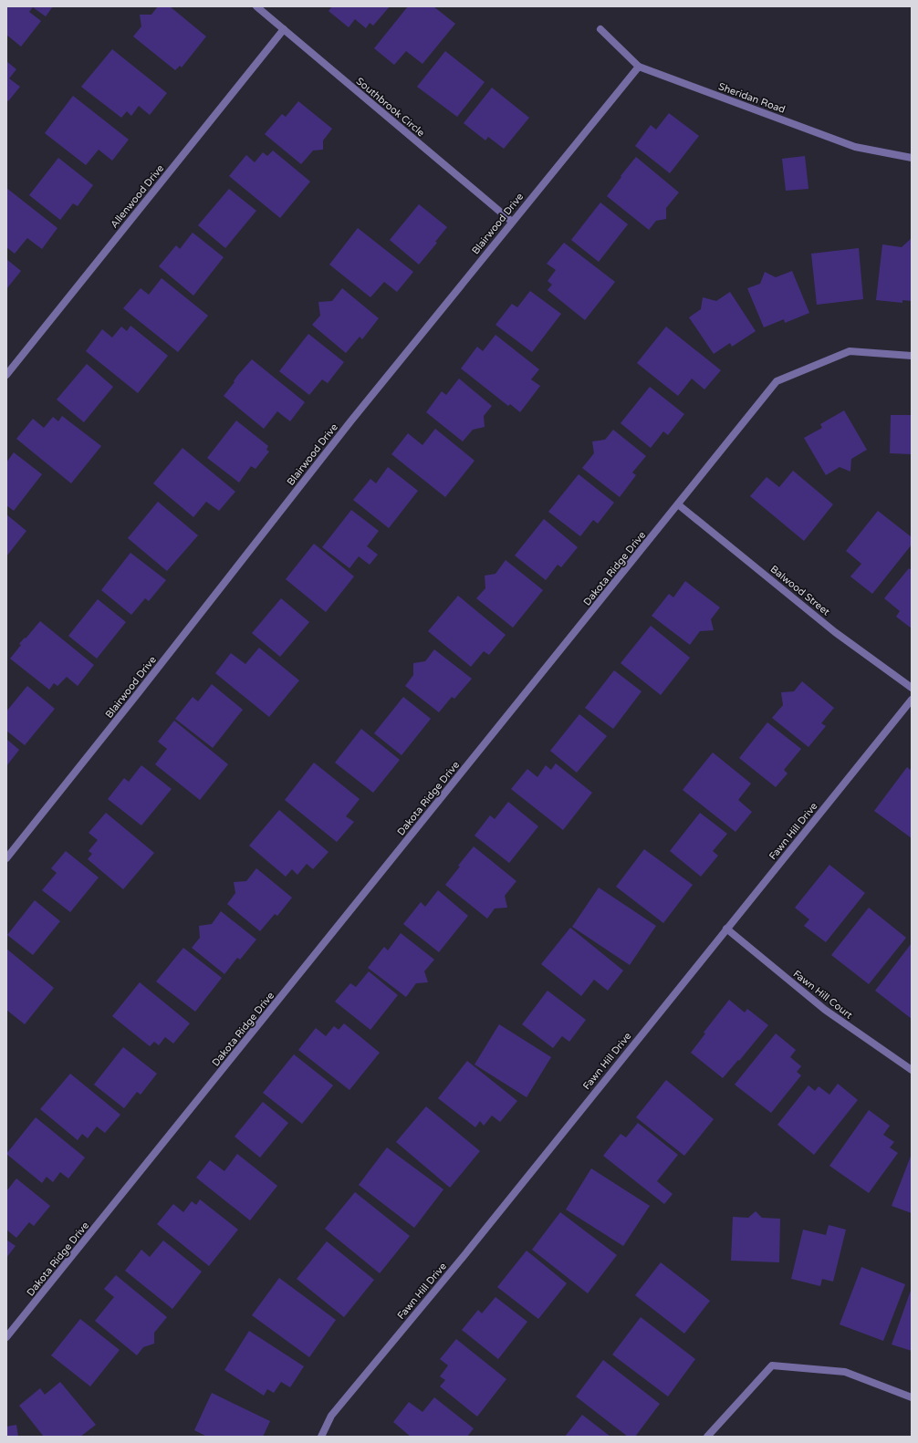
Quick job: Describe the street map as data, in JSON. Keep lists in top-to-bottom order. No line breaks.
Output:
{"streets":{"street":["Sheridan Road","Southbrook Circle","Allenwood Drive","Blairwood Drive","Dakota Ridge Drive","Balwood Street","Fawn Hill Drive","Fawn Hill Court"]},"crossings":[["Sheridan Road","Blairwood Drive"],["Southbrook Circle","Allenwood Drive"],["Southbrook Circle","Blairwood Drive"],["Dakota Ridge Drive","Balwood Street"],["Fawn Hill Drive","Fawn Hill Court"]]}
